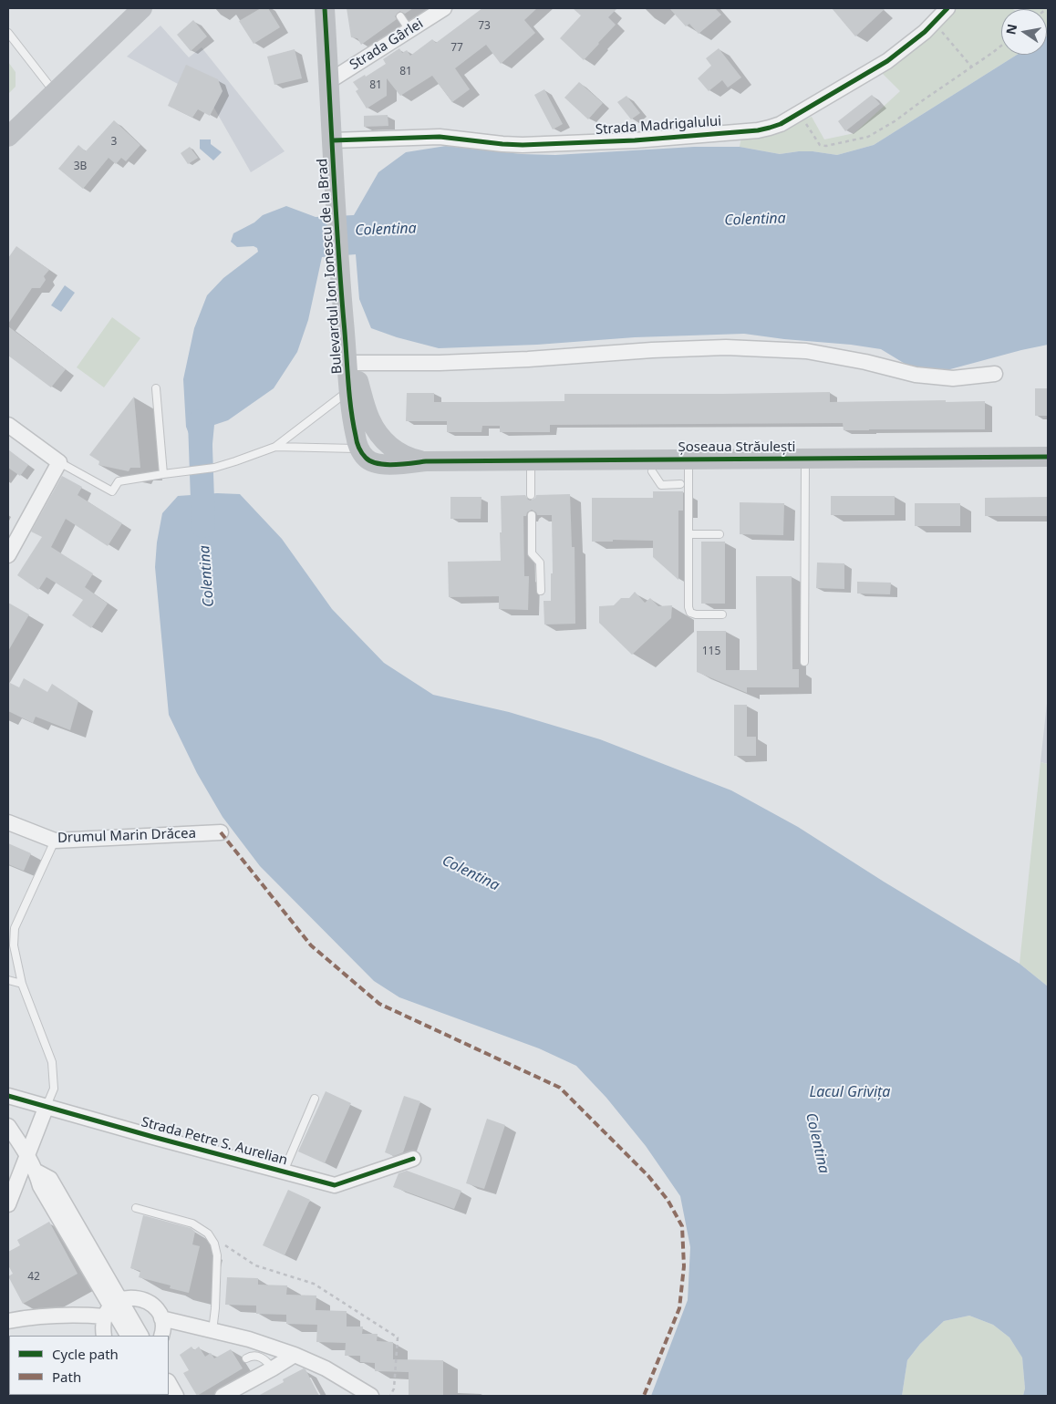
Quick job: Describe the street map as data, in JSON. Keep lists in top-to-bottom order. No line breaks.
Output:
{"streets":{"street":["Strada Gârlei","Strada Madrigalului","Bulevardul Ion Ionescu de la Brad","Șoseaua Străulești","Drumul Marin Drăcea","Strada Petre S. Aurelian"]},"crossings":[["Strada Gârlei","Bulevardul Ion Ionescu de la Brad"],["Strada Madrigalului","Bulevardul Ion Ionescu de la Brad"],["Bulevardul Ion Ionescu de la Brad","Șoseaua Străulești"]],"water":["Colentina","Lacul Grivița"],"house_numbers":["73","77","81","81","3","3B","115","42"],"legend":["Cycle path","Path"],"north":"left"}
